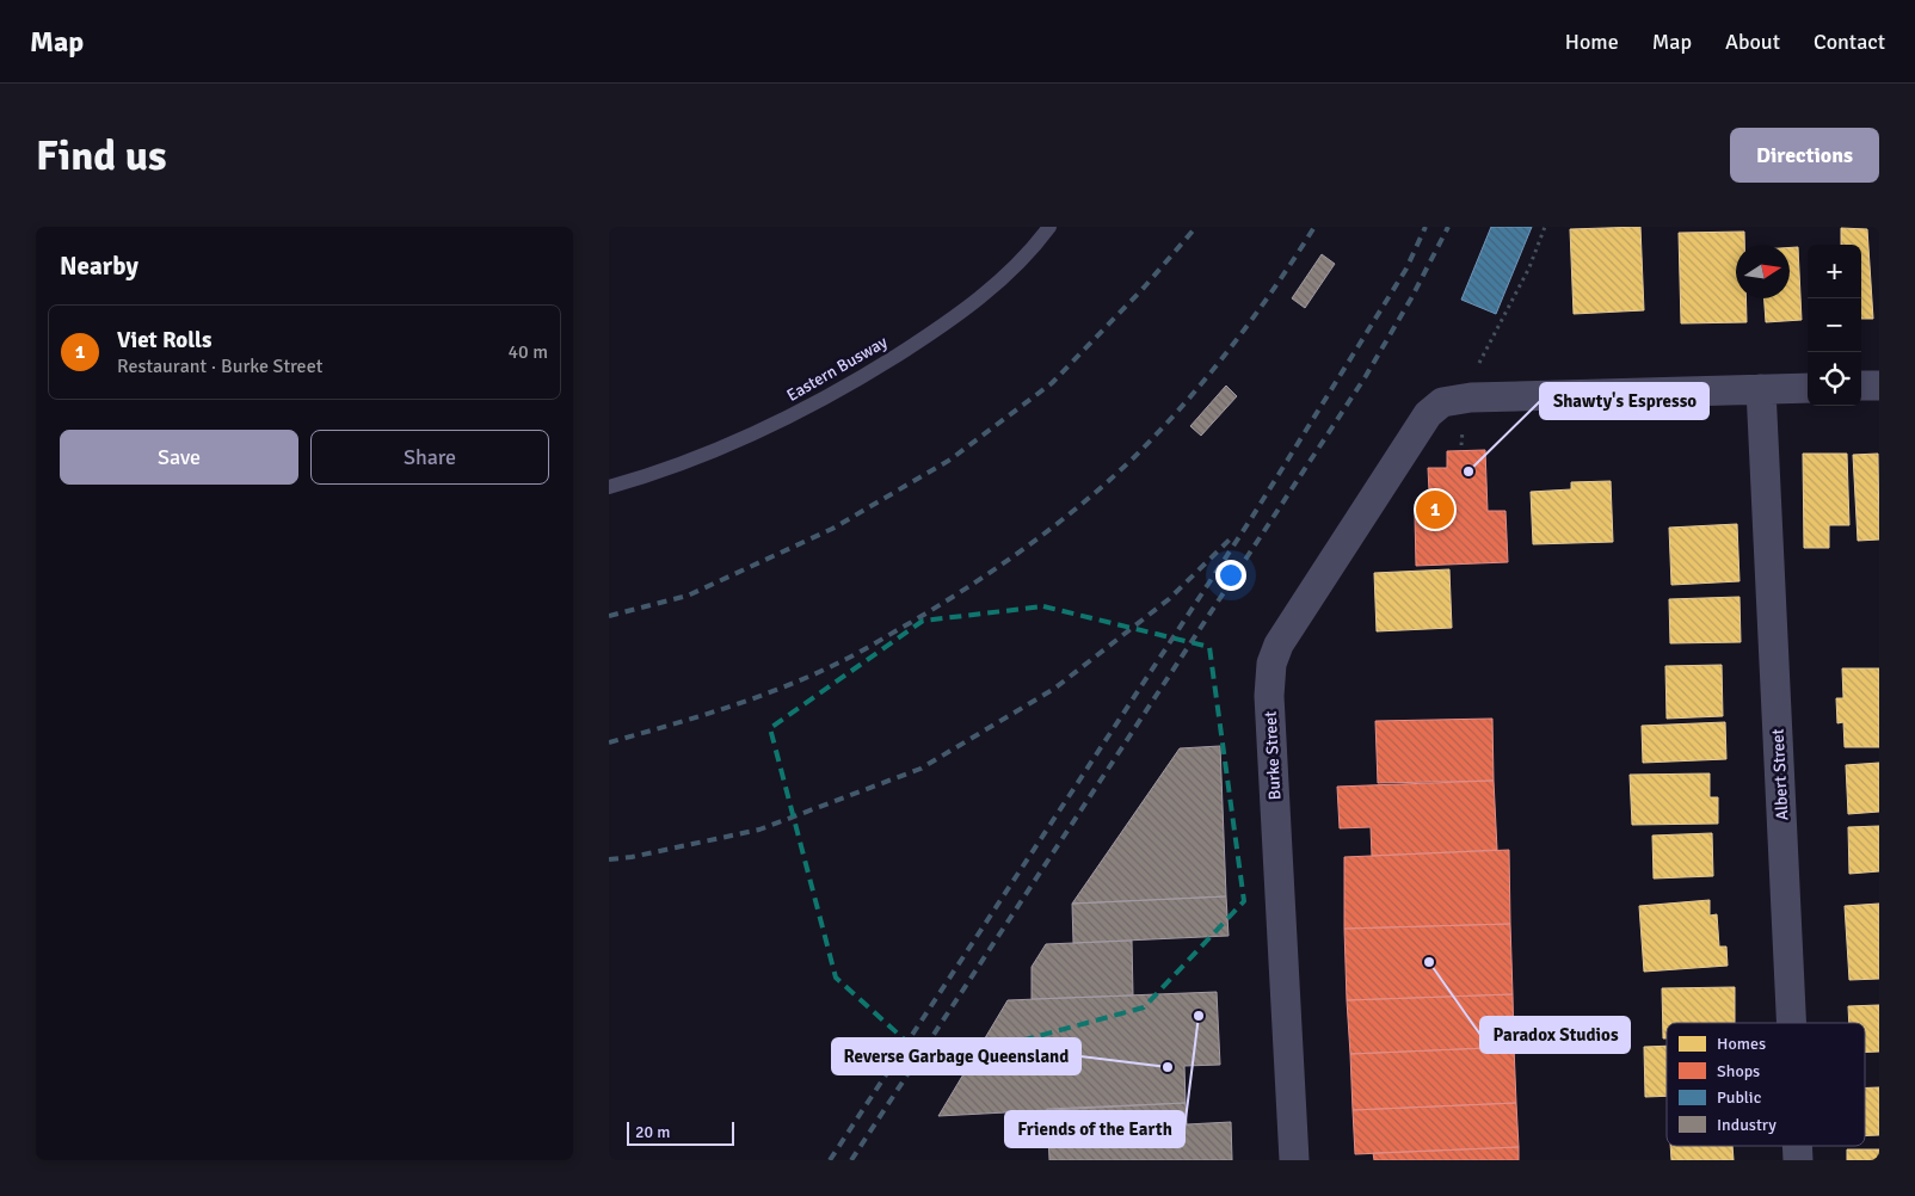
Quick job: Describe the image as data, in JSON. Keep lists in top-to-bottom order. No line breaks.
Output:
{"streets":{"street":["Burke Street","Albert Street"],"lane":["Eastern Busway"]},"crossings":[["Burke Street","Albert Street"]],"places":["Shawty's Espresso","Paradox Studios","Friends of the Earth","Reverse Garbage Queensland"],"legend":["Homes","Shops","Public","Industry"],"scale_bar":"20 m","north":"right","page":{"header":"Map","nav":["Home","Map","About","Contact"],"buttons":["Directions",["Save","Share"]],"title":"Find us","heading":"Nearby","map_buttons":["+","−"],"list":[{"mark":"1","name":"Viet Rolls","note":"Restaurant · Burke Street","value":"40 m"}],"pins":"1","scale":"20 m"}}
